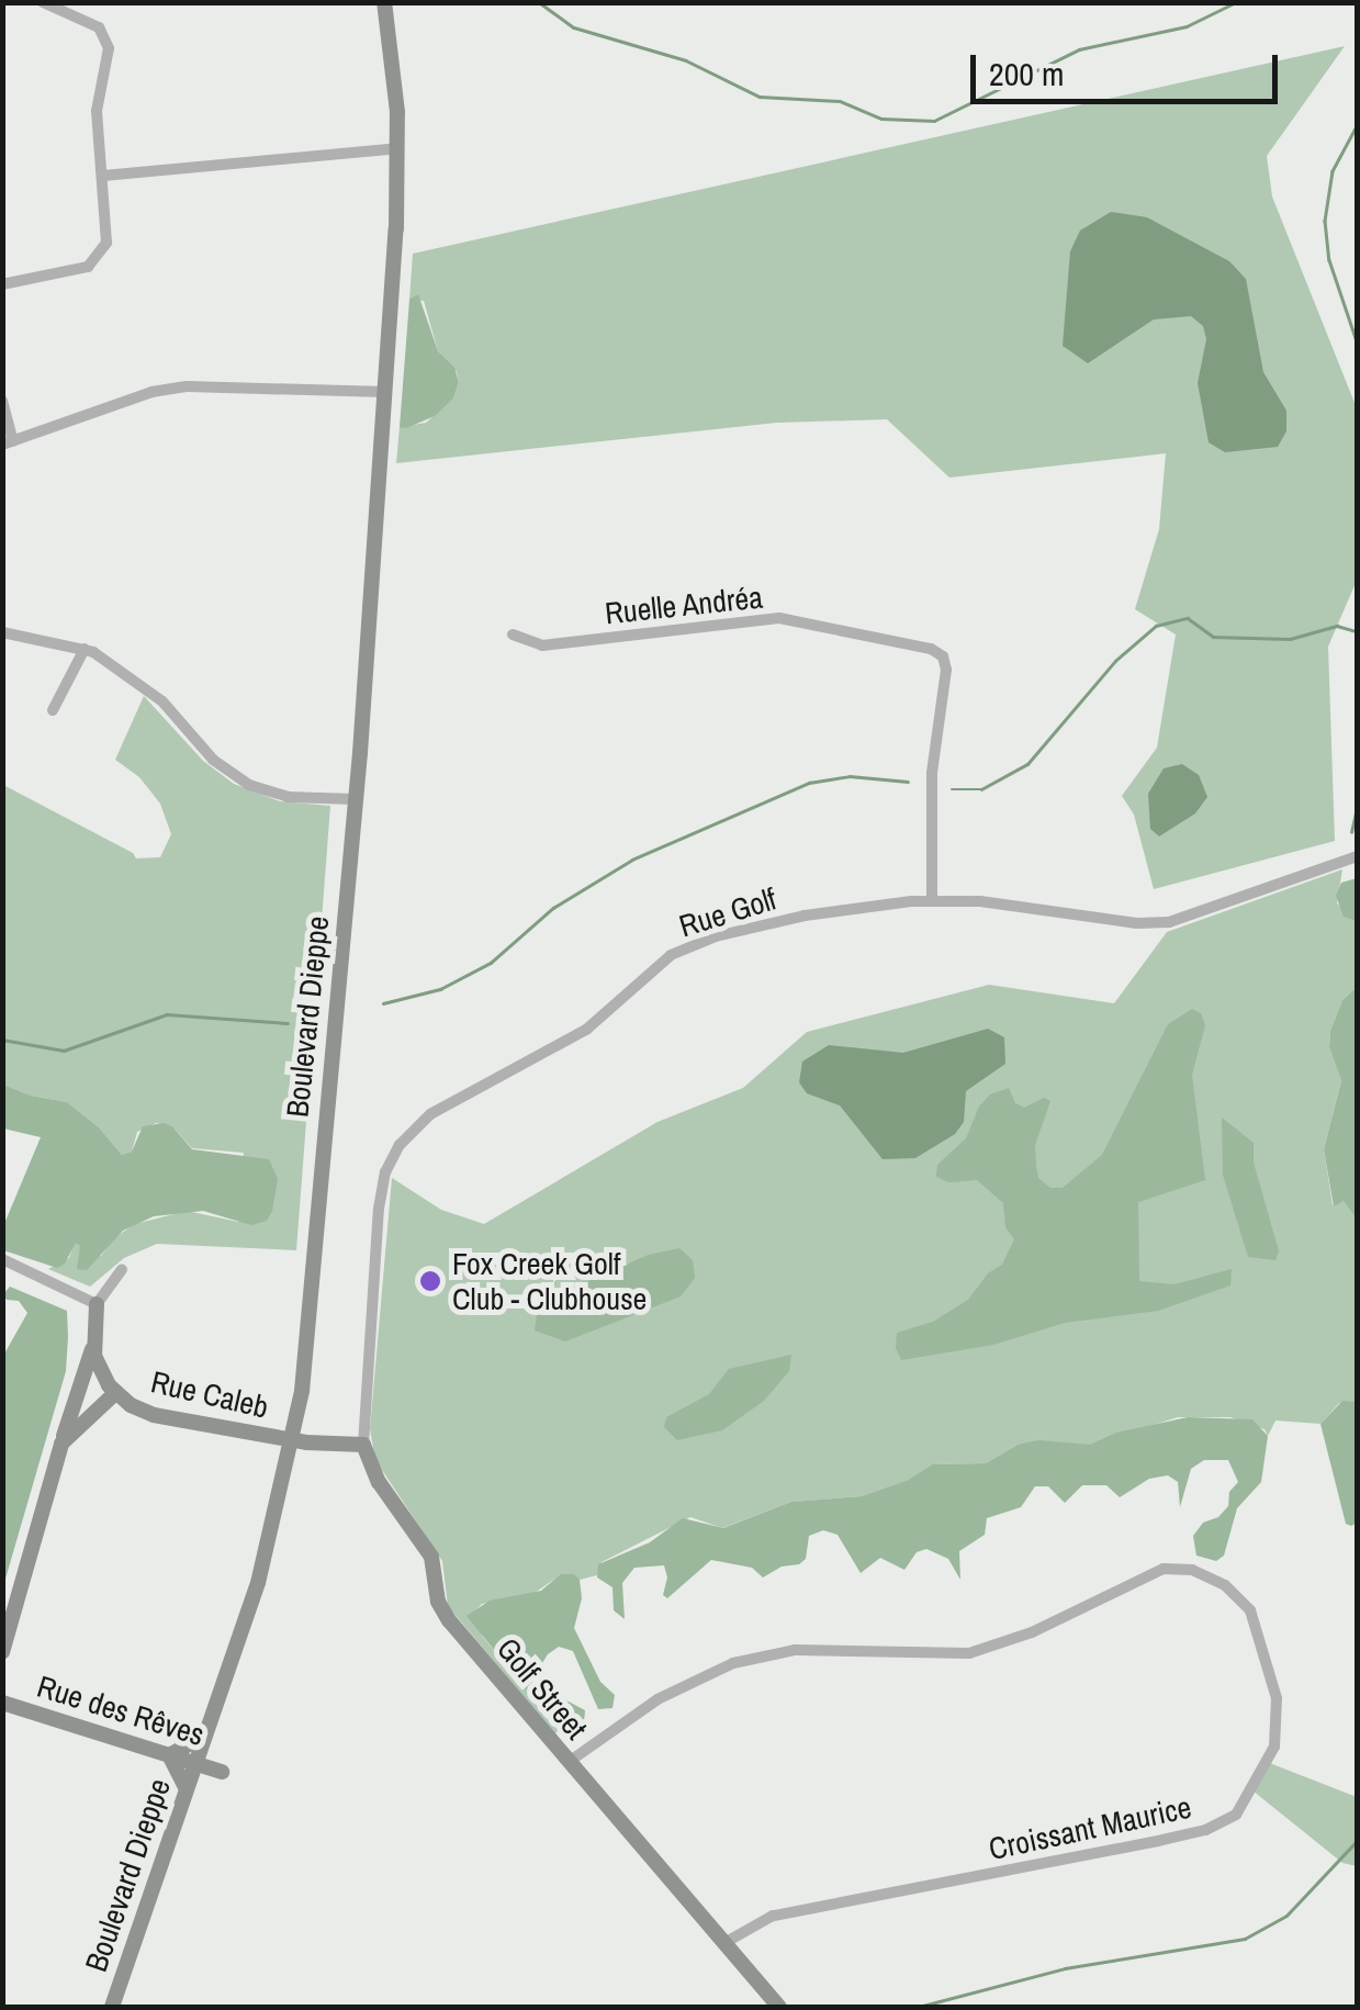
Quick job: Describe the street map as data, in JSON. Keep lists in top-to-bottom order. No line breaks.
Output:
{"streets":{"main road":["Boulevard Dieppe","Rue Caleb","Golf Street","Rue des Rêves"],"street":["Ruelle Andréa","Rue Golf","Croissant Maurice"]},"crossings":[["Ruelle Andréa","Rue Golf"],["Rue Golf","Rue Caleb"],["Rue Golf","Golf Street"],["Boulevard Dieppe","Rue Caleb"],["Boulevard Dieppe","Rue des Rêves"],["Rue Caleb","Golf Street"],["Golf Street","Croissant Maurice"]],"places":["Fox Creek Golf Club - Clubhouse"],"scale_bar":"200 m"}
